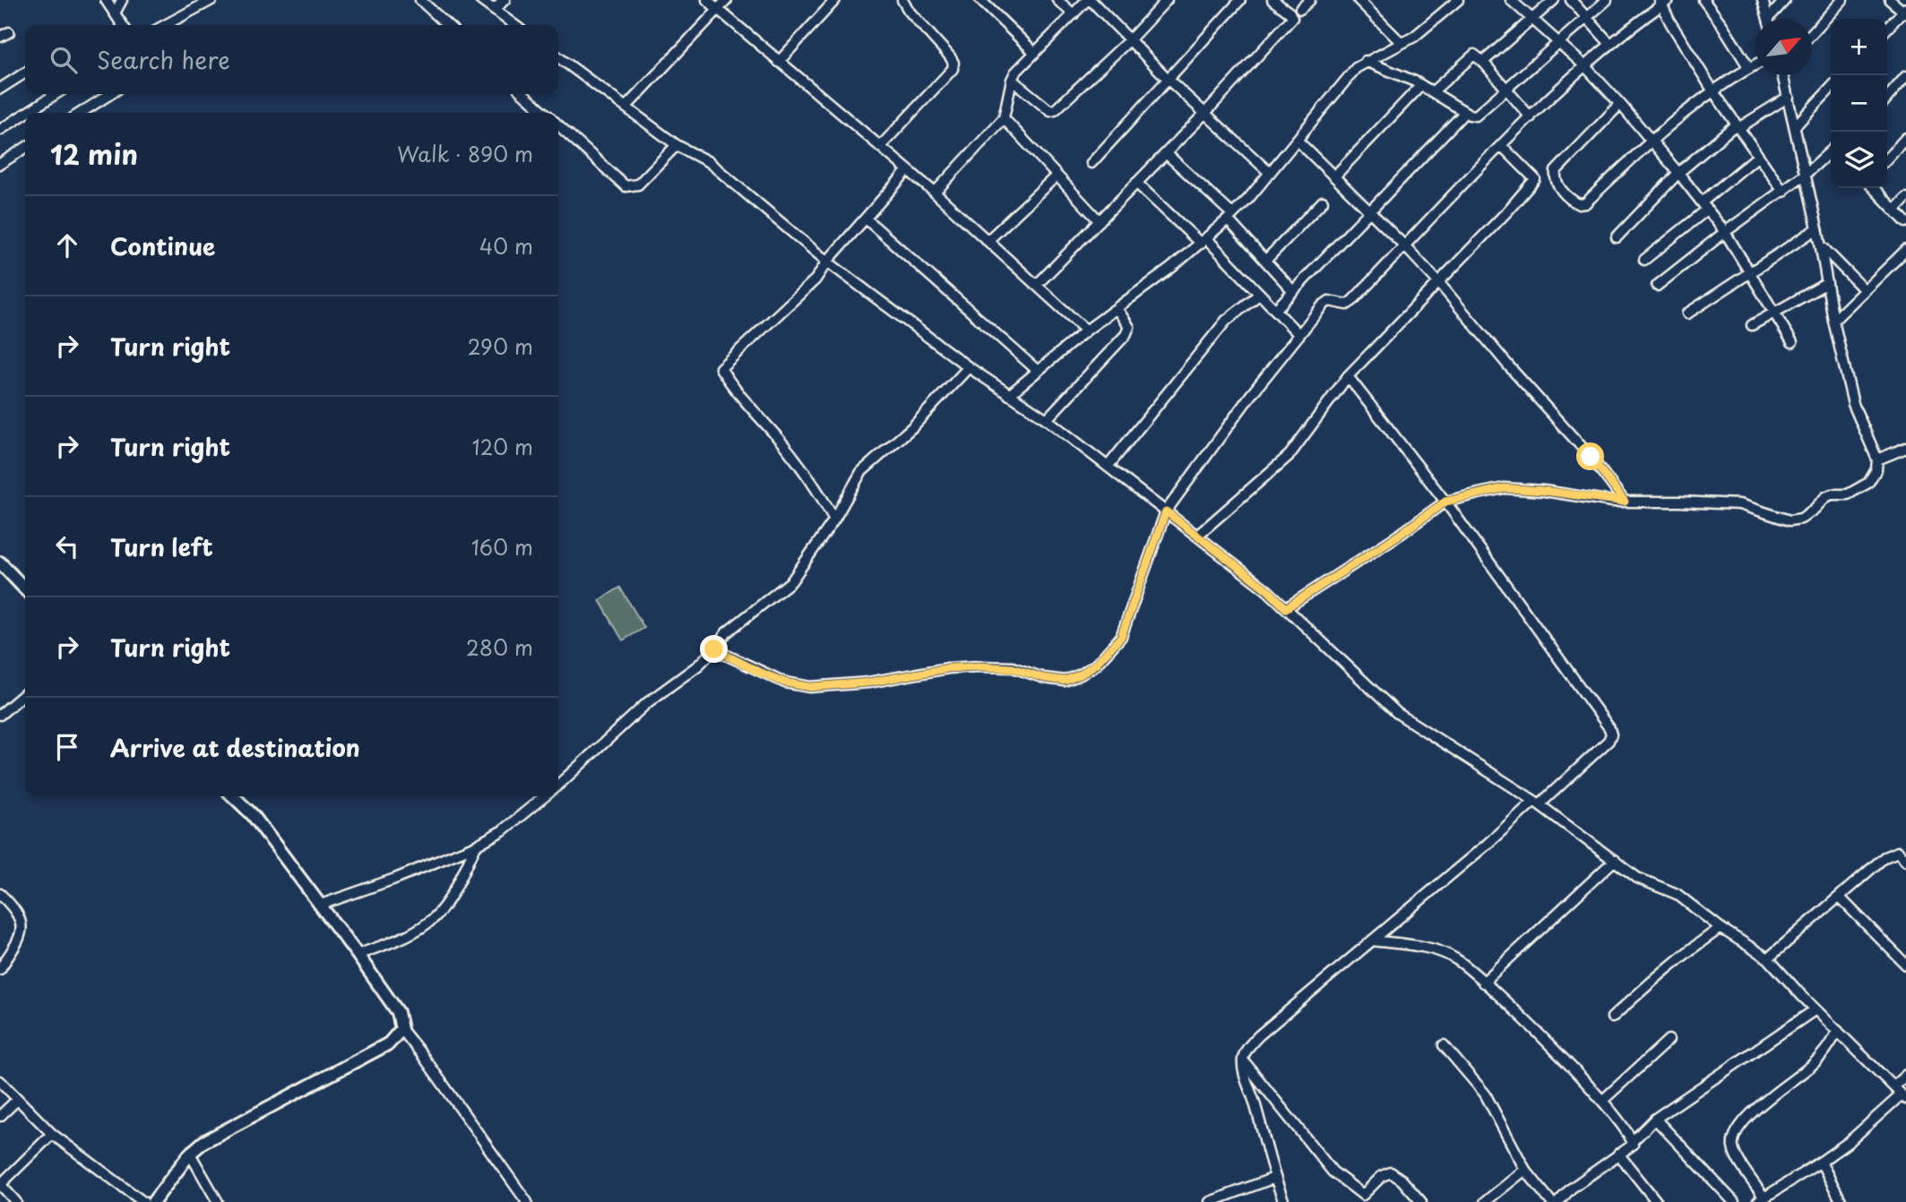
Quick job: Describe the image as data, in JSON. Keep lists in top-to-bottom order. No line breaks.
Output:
{"north":"top right","page":{"map_buttons":["+","−"],"search":"Search here","heading":["12 min","Walk · 890 m"],"list":[["Continue","40 m"],["Turn right","290 m"],["Turn right","120 m"],["Turn left","160 m"],["Turn right","280 m"],"Arrive at destination"]}}
